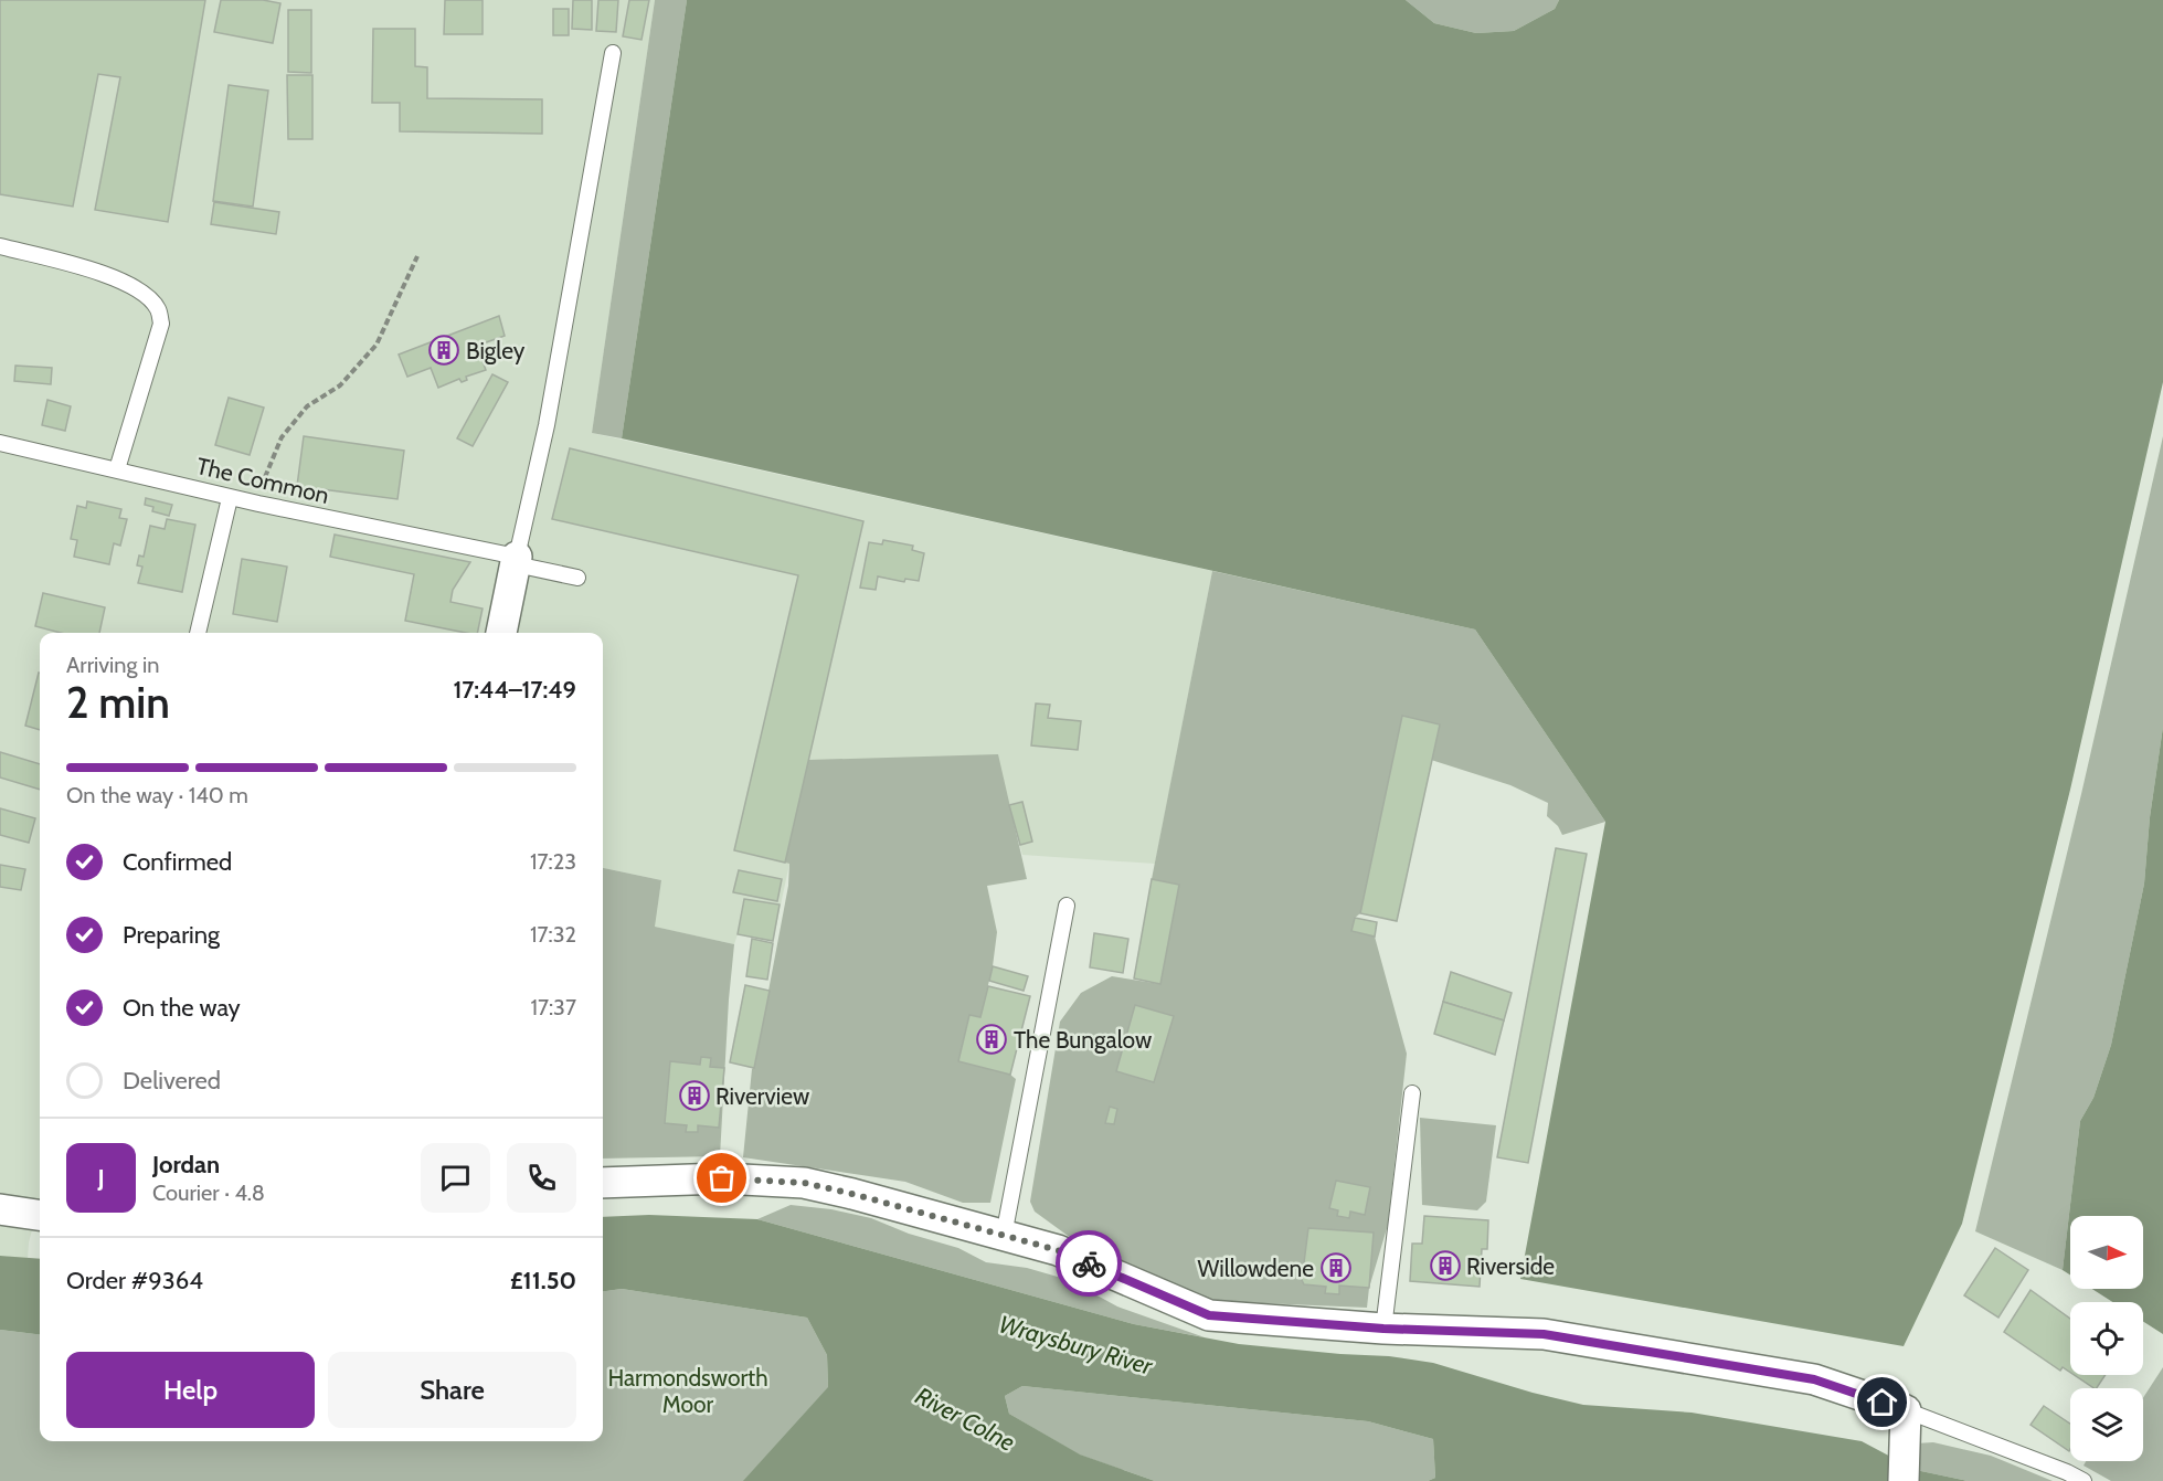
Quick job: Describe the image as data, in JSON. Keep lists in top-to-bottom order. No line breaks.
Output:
{"streets":{"lane":["The Common"]},"water":["Wraysbury River","River Colne"],"parks":["Harmondsworth Moor"],"places":{"building":["Bigley","The Bungalow","Riverview","Riverside","Willowdene"]},"north":"right","page":{"heading":["2 min","Arriving in","17:44–17:49"],"panel":["Jordan","Courier · 4.8","Order #9364","£11.50"],"bar":"On the way · 140 m","list":[["Confirmed","17:23"],["Preparing","17:32"],["On the way","17:37"],"Delivered"],"round":"J","buttons":["Help","Share"]}}
